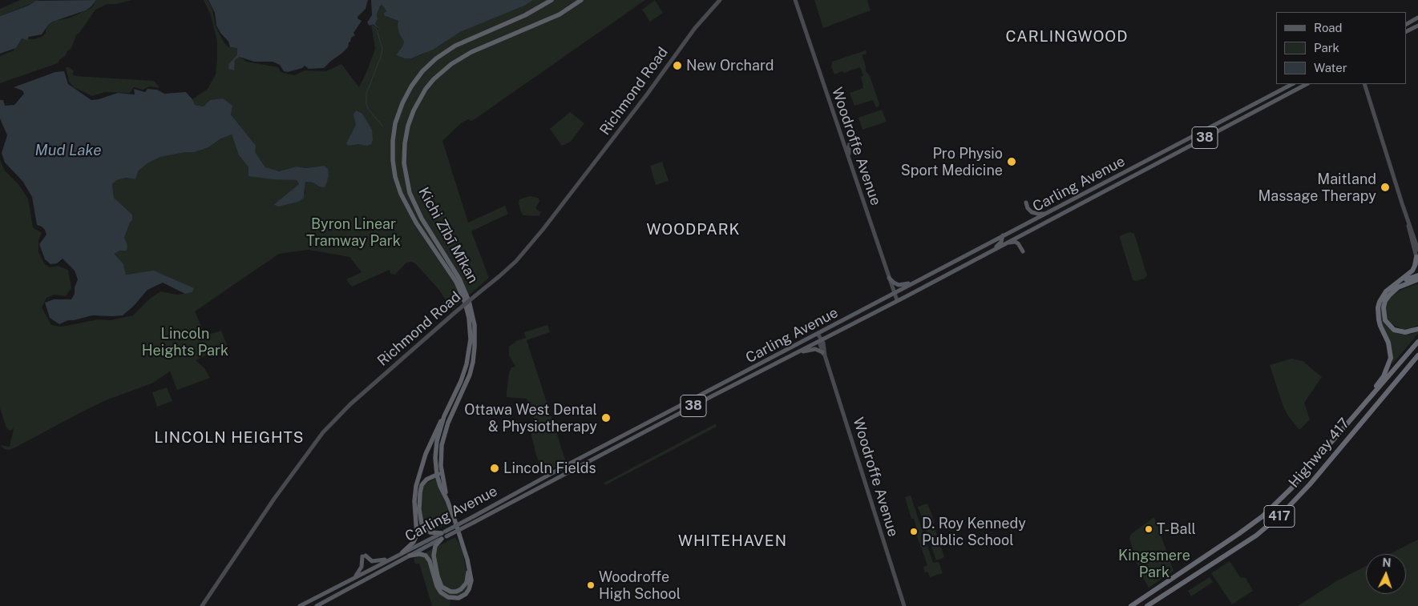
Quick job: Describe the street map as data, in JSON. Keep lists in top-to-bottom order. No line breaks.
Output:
{"streets":{"highway":["Kichi Zībī Mīkan","Highway 417","417"],"main road":["Richmond Road","38","Woodroffe Avenue","Carling Avenue"]},"crossings":[["Woodroffe Avenue","Carling Avenue"],["Carling Avenue","Kichi Zībī Mīkan"]],"districts":["CARLINGWOOD","WOODPARK","LINCOLN HEIGHTS","WHITEHAVEN"],"water":["Mud Lake"],"parks":["Byron Linear Tramway Park","Lincoln Heights Park","Kingsmere Park"],"places":["New Orchard","Pro Physio Sport Medicine","Maitland Massage Therapy","Ottawa West Dental & Physiotherapy","Lincoln Fields","T-Ball","D. Roy Kennedy Public School","Woodroffe High School"],"legend":["Road","Park","Water"],"north":"top"}
